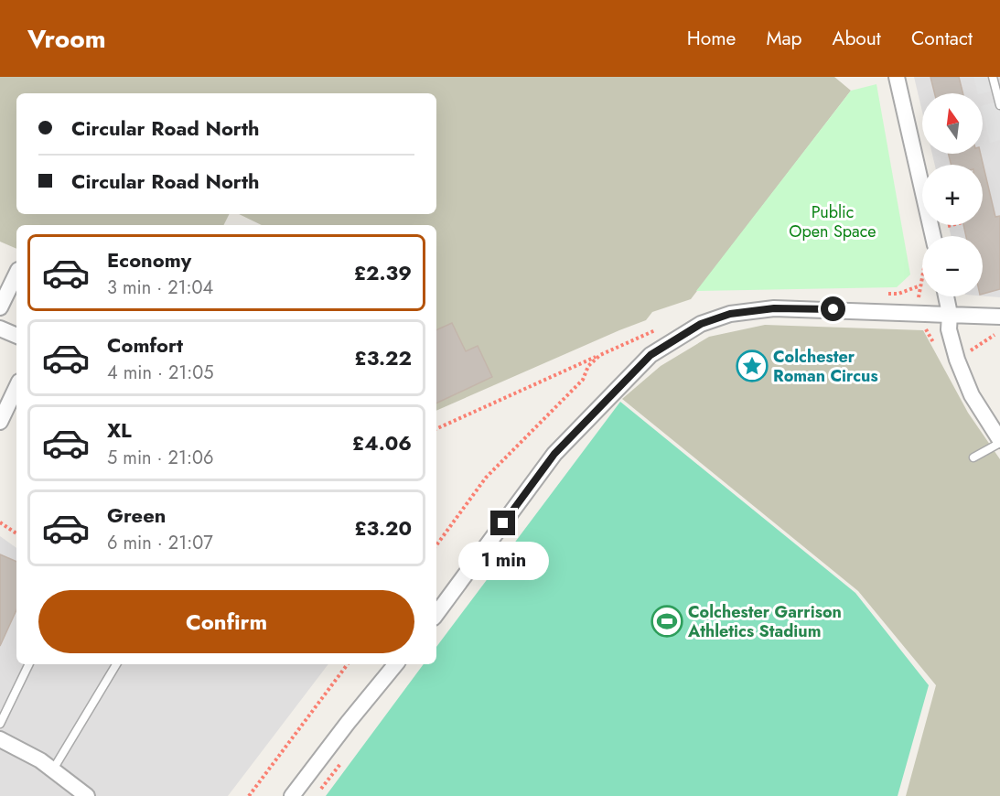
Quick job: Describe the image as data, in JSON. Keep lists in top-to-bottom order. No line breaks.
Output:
{"parks":["Public Open Space"],"places":{"place":["Colchester Roman Circus"],"sports":["Colchester Garrison Athletics Stadium"]},"north":"top","page":{"header":"Vroom","nav":["Home","Map","About","Contact"],"map_buttons":["+","−"],"banner":["Circular Road North","Circular Road North"],"list":[{"name":"Economy","note":"3 min · 21:04","value":"£2.39"},{"name":"Comfort","note":"4 min · 21:05","value":"£3.22"},{"name":"XL","note":"5 min · 21:06","value":"£4.06"},{"name":"Green","note":"6 min · 21:07","value":"£3.20"}],"bubble":"1 min","buttons":"Confirm"}}
